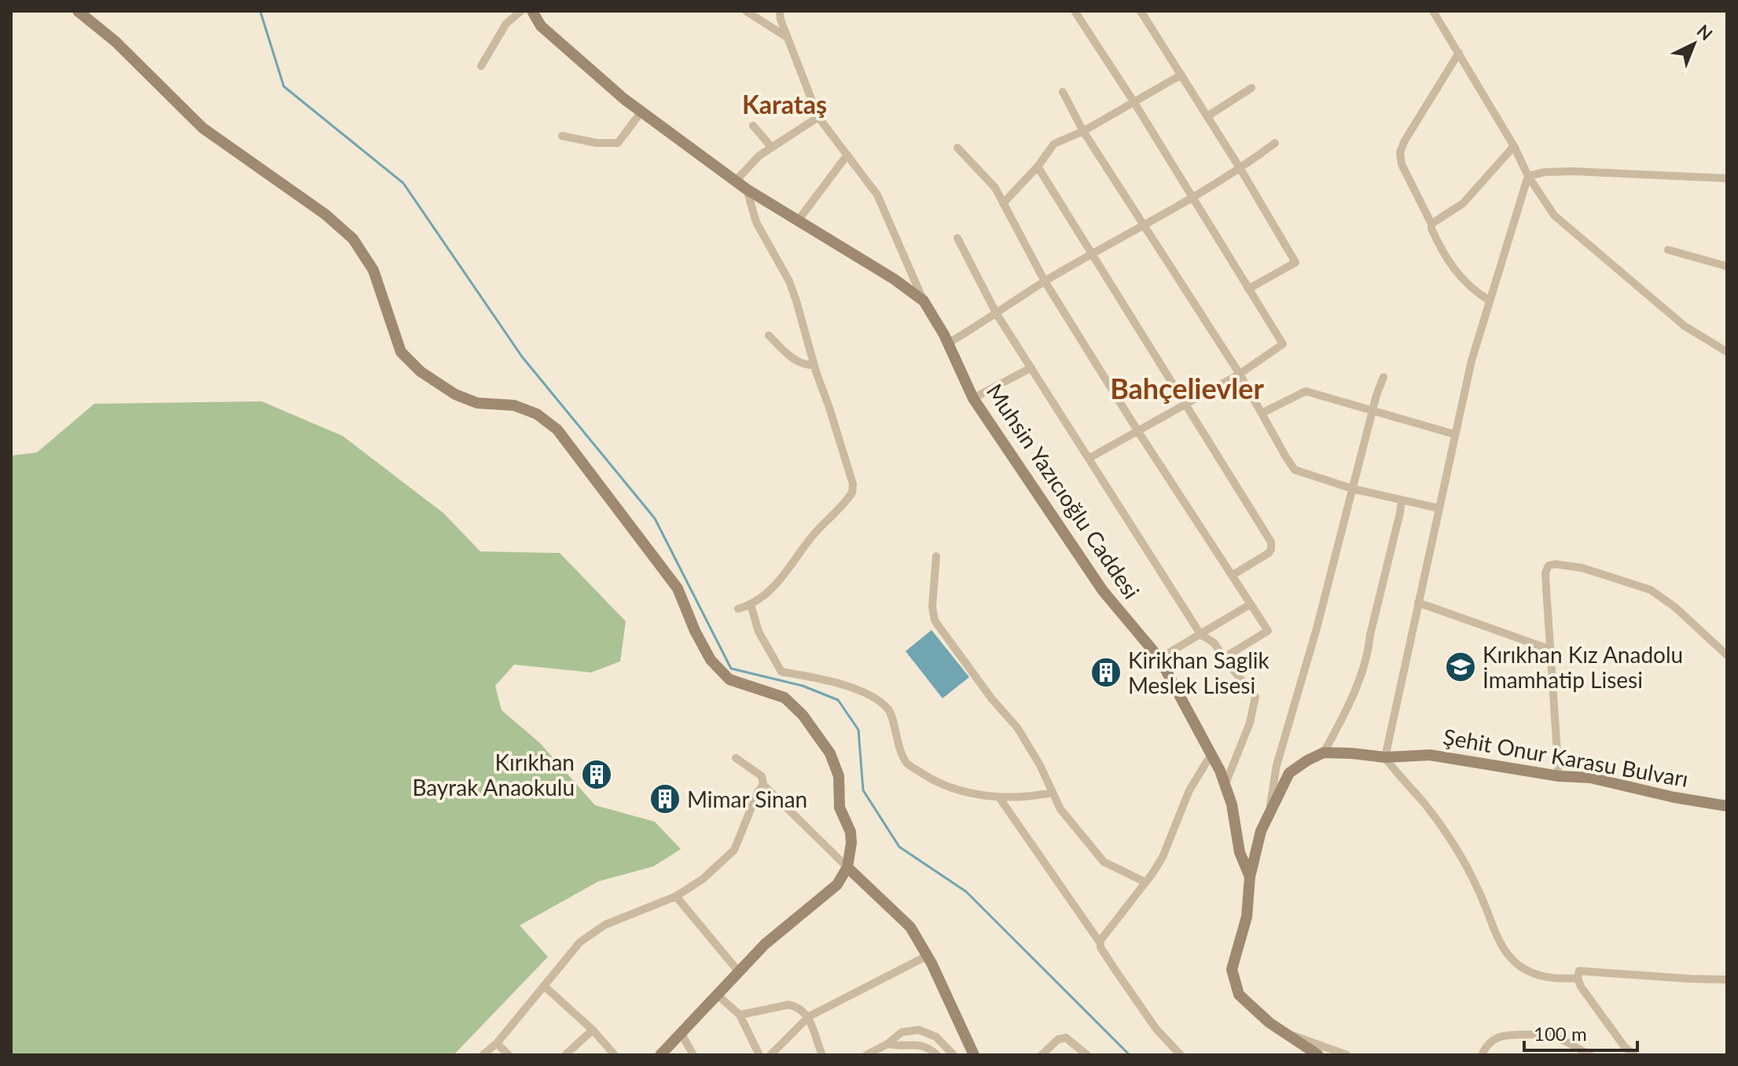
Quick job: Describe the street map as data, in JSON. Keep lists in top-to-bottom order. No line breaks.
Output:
{"streets":{"street":["Muhsin Yazıcıoğlu Caddesi","Şehit Onur Karasu Bulvarı"]},"districts":["Karataş","Bahçelievler"],"places":{"school or university":["Kırıkhan Kız Anadolu İmamhatip Lisesi"],"building":["Kirikhan Saglik Meslek Lisesi","Kırıkhan Bayrak Anaokulu","Mimar Sinan"]},"scale_bar":"100 m","north":"top right"}
